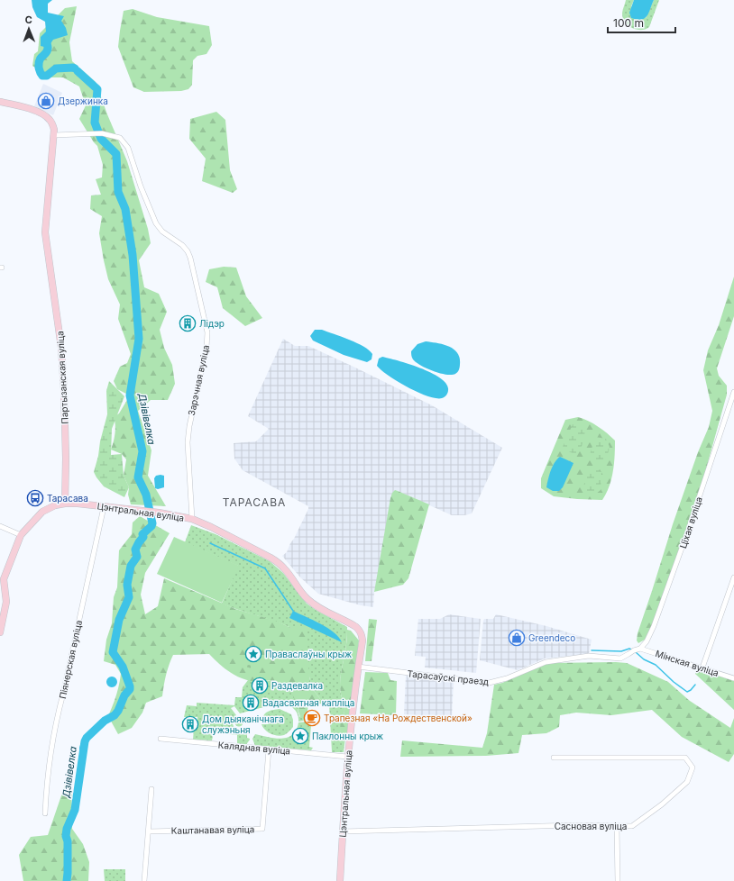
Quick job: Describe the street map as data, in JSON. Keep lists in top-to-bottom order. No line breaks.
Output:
{"streets":{"street":["Партызанская вуліца","Зарэчная вуліца","Цэнтральная вуліца","Ціхая вуліца","Піянерская вуліца","Мінская вуліца","Тарасаўскі праезд","Калядная вуліца","Сасновая вуліца","Каштанавая вуліца"]},"crossings":[["Партызанская вуліца","Зарэчная вуліца"],["Партызанская вуліца","Цэнтральная вуліца"],["Зарэчная вуліца","Цэнтральная вуліца"],["Цэнтральная вуліца","Піянерская вуліца"],["Цэнтральная вуліца","Тарасаўскі праезд"],["Цэнтральная вуліца","Калядная вуліца"],["Цэнтральная вуліца","Сасновая вуліца"],["Ціхая вуліца","Мінская вуліца"],["Ціхая вуліца","Тарасаўскі праезд"],["Мінская вуліца","Тарасаўскі праезд"],["Калядная вуліца","Каштанавая вуліца"]],"districts":["ТАРАСАВА"],"water":["Дзівівелка"],"places":{"shop":["Дзержинка","Greendeco"],"building":["Лідэр","Раздевалка","Вадасвятная капліца","Дом дыяканічнага служэньня"],"bus stop":["Тарасава"],"place":["Праваслаўны крыж","Паклонны крыж"],"cafe":["Трапезная «На Рождественской»"]},"scale_bar":"100 m","north":"top"}
